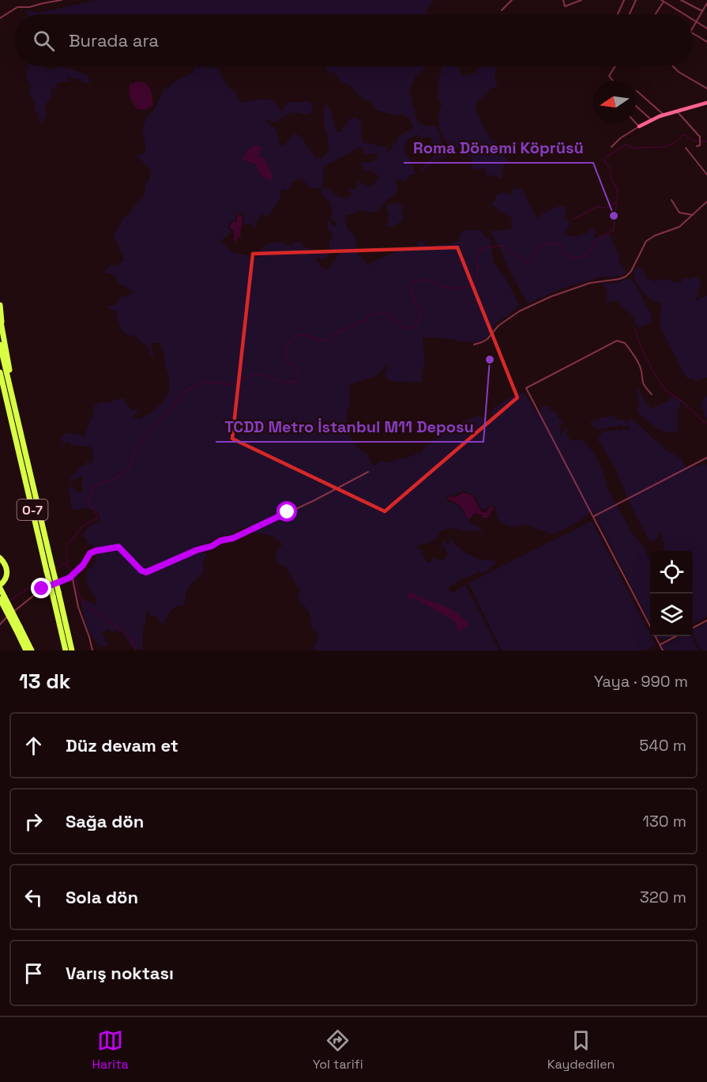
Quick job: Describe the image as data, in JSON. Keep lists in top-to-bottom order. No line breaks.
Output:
{"streets":{"highway":["O-7"]},"places":["Roma Dönemi Köprüsü","TCDD Metro İstanbul M11 Deposu"],"north":"left","page":{"search":"Burada ara","heading":["13 dk","Yaya · 990 m"],"list":[["Düz devam et","540 m"],["Sağa dön","130 m"],["Sola dön","320 m"],"Varış noktası"],"nav":["Harita","Yol tarifi","Kaydedilen"]}}
